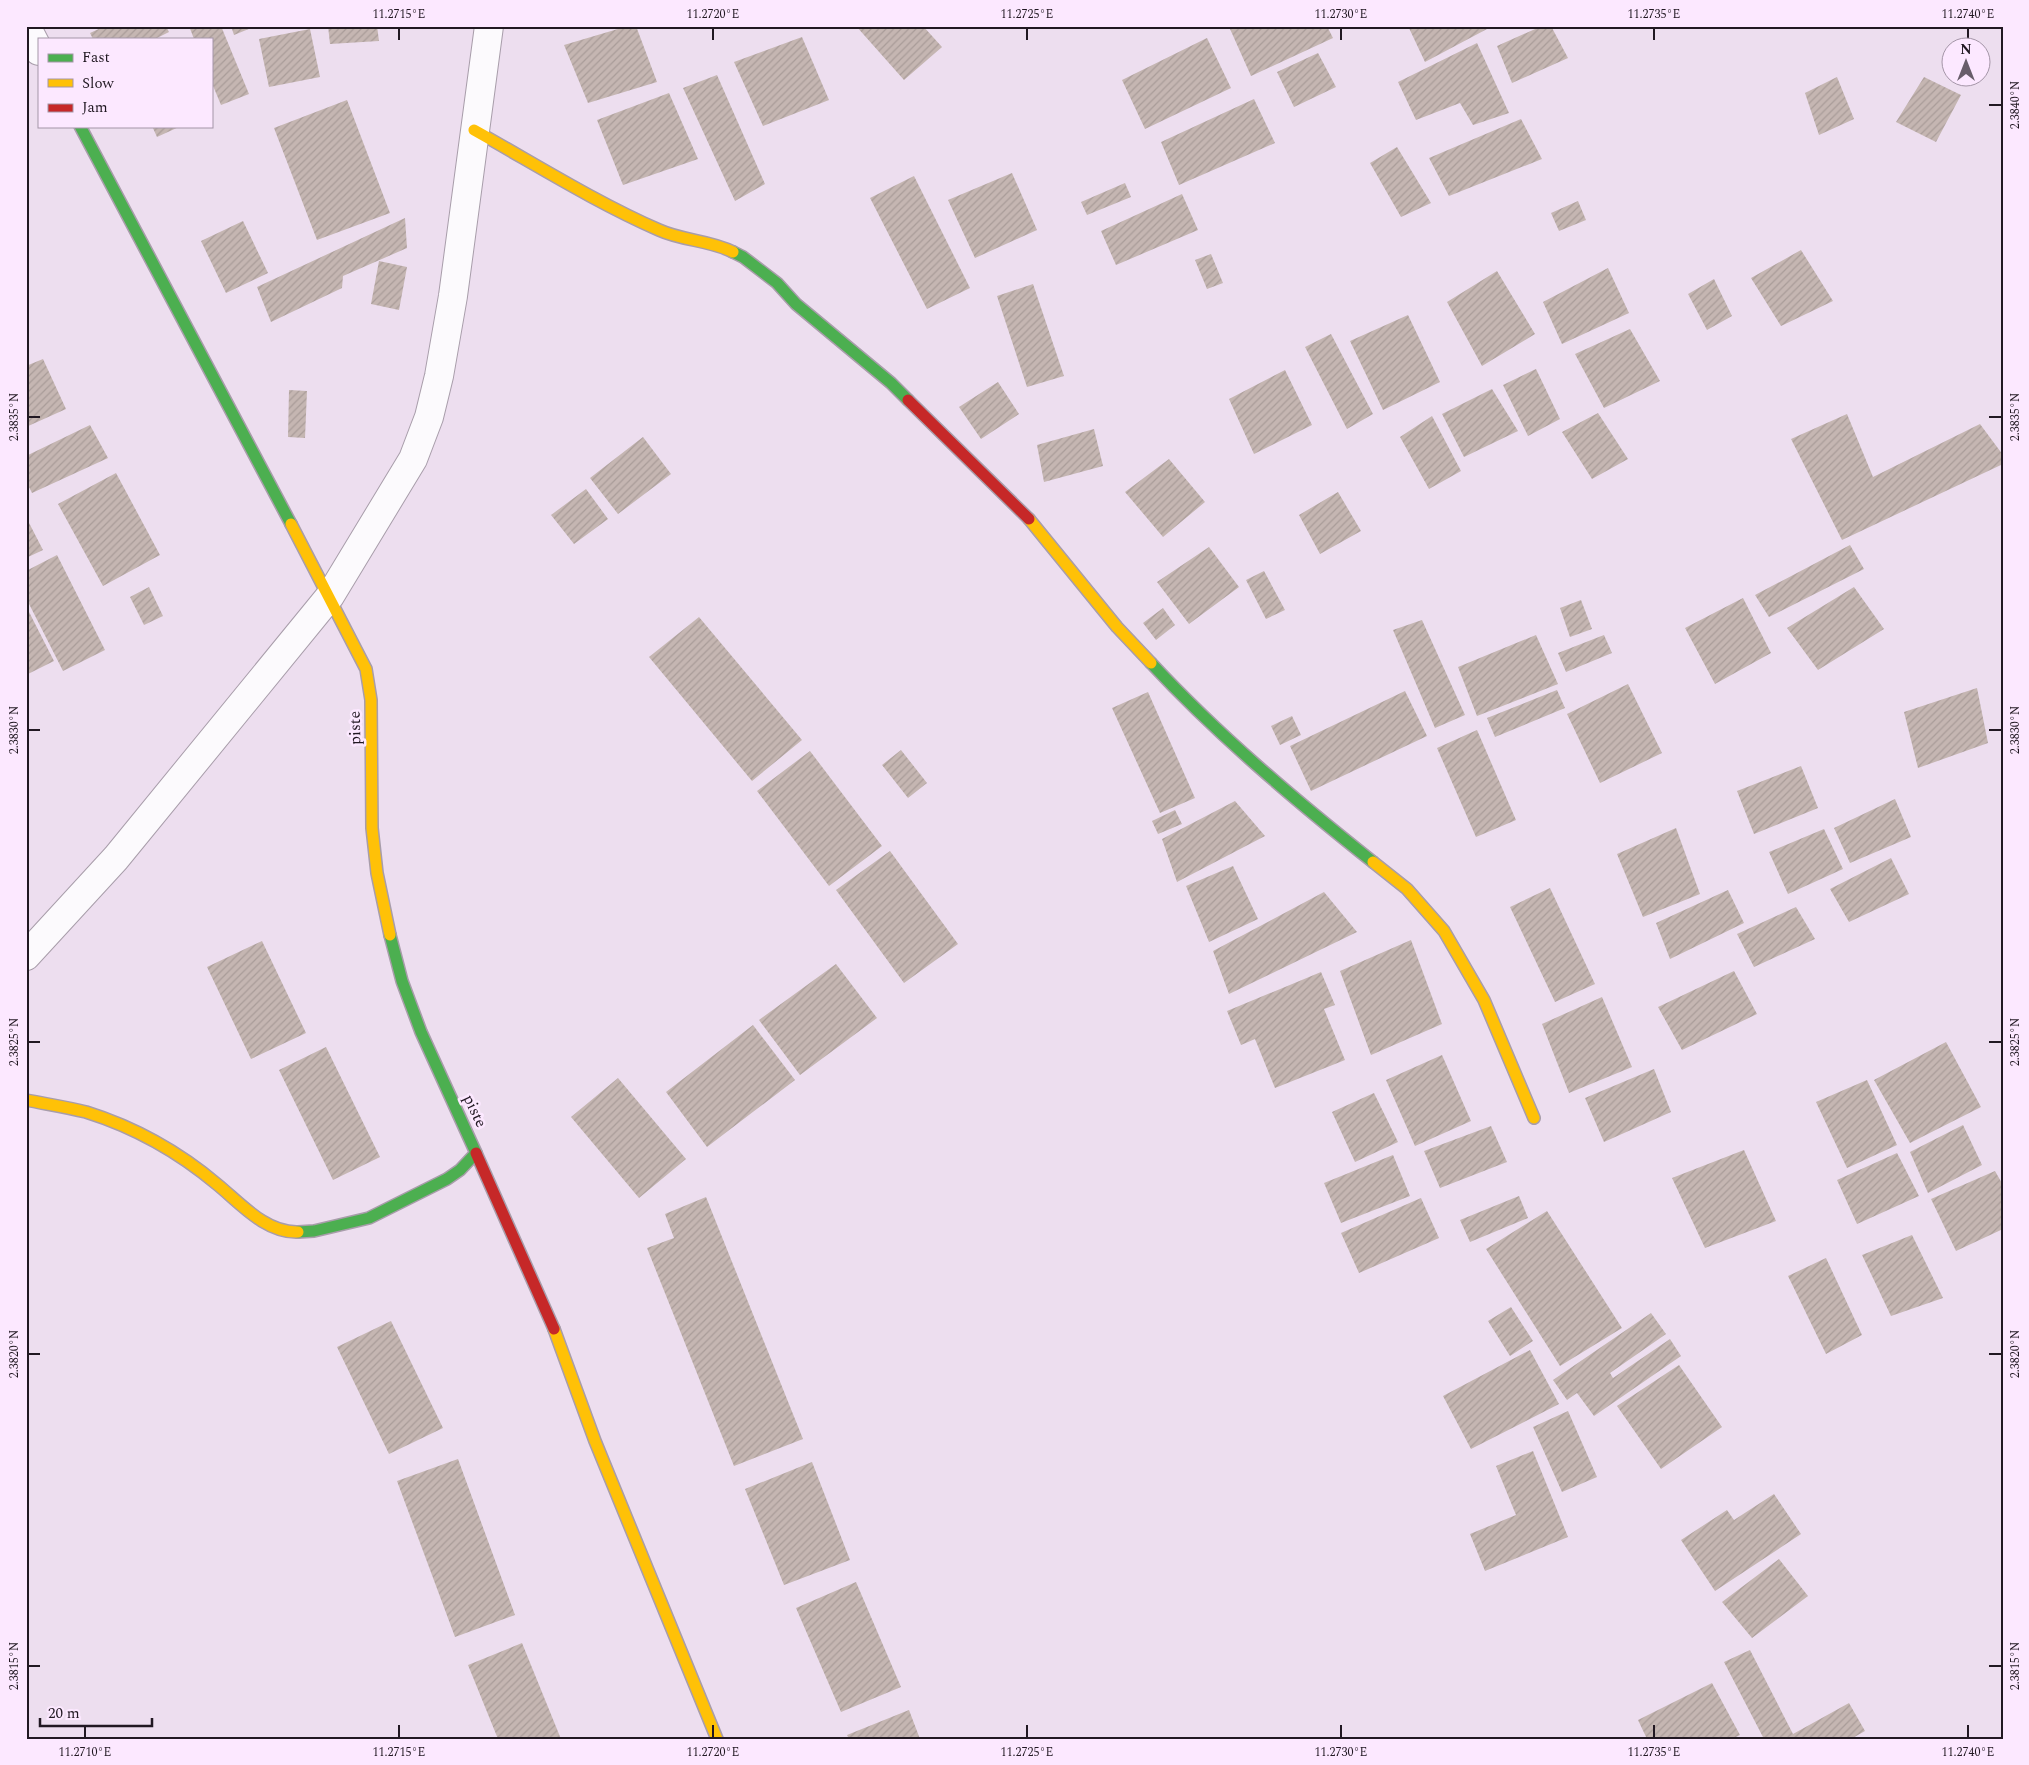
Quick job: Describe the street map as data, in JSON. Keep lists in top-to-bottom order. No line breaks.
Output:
{"streets":{"street":["piste"]},"legend":["Fast","Slow","Jam"],"scale_bar":"20 m","north":"top","coordinates":["11.2715°E","11.2720°E","11.2725°E","11.2730°E","11.2735°E","11.2740°E","2.3840°N","2.3835°N","2.3830°N","2.3825°N","2.3820°N","2.3815°N","11.2710°E"]}
